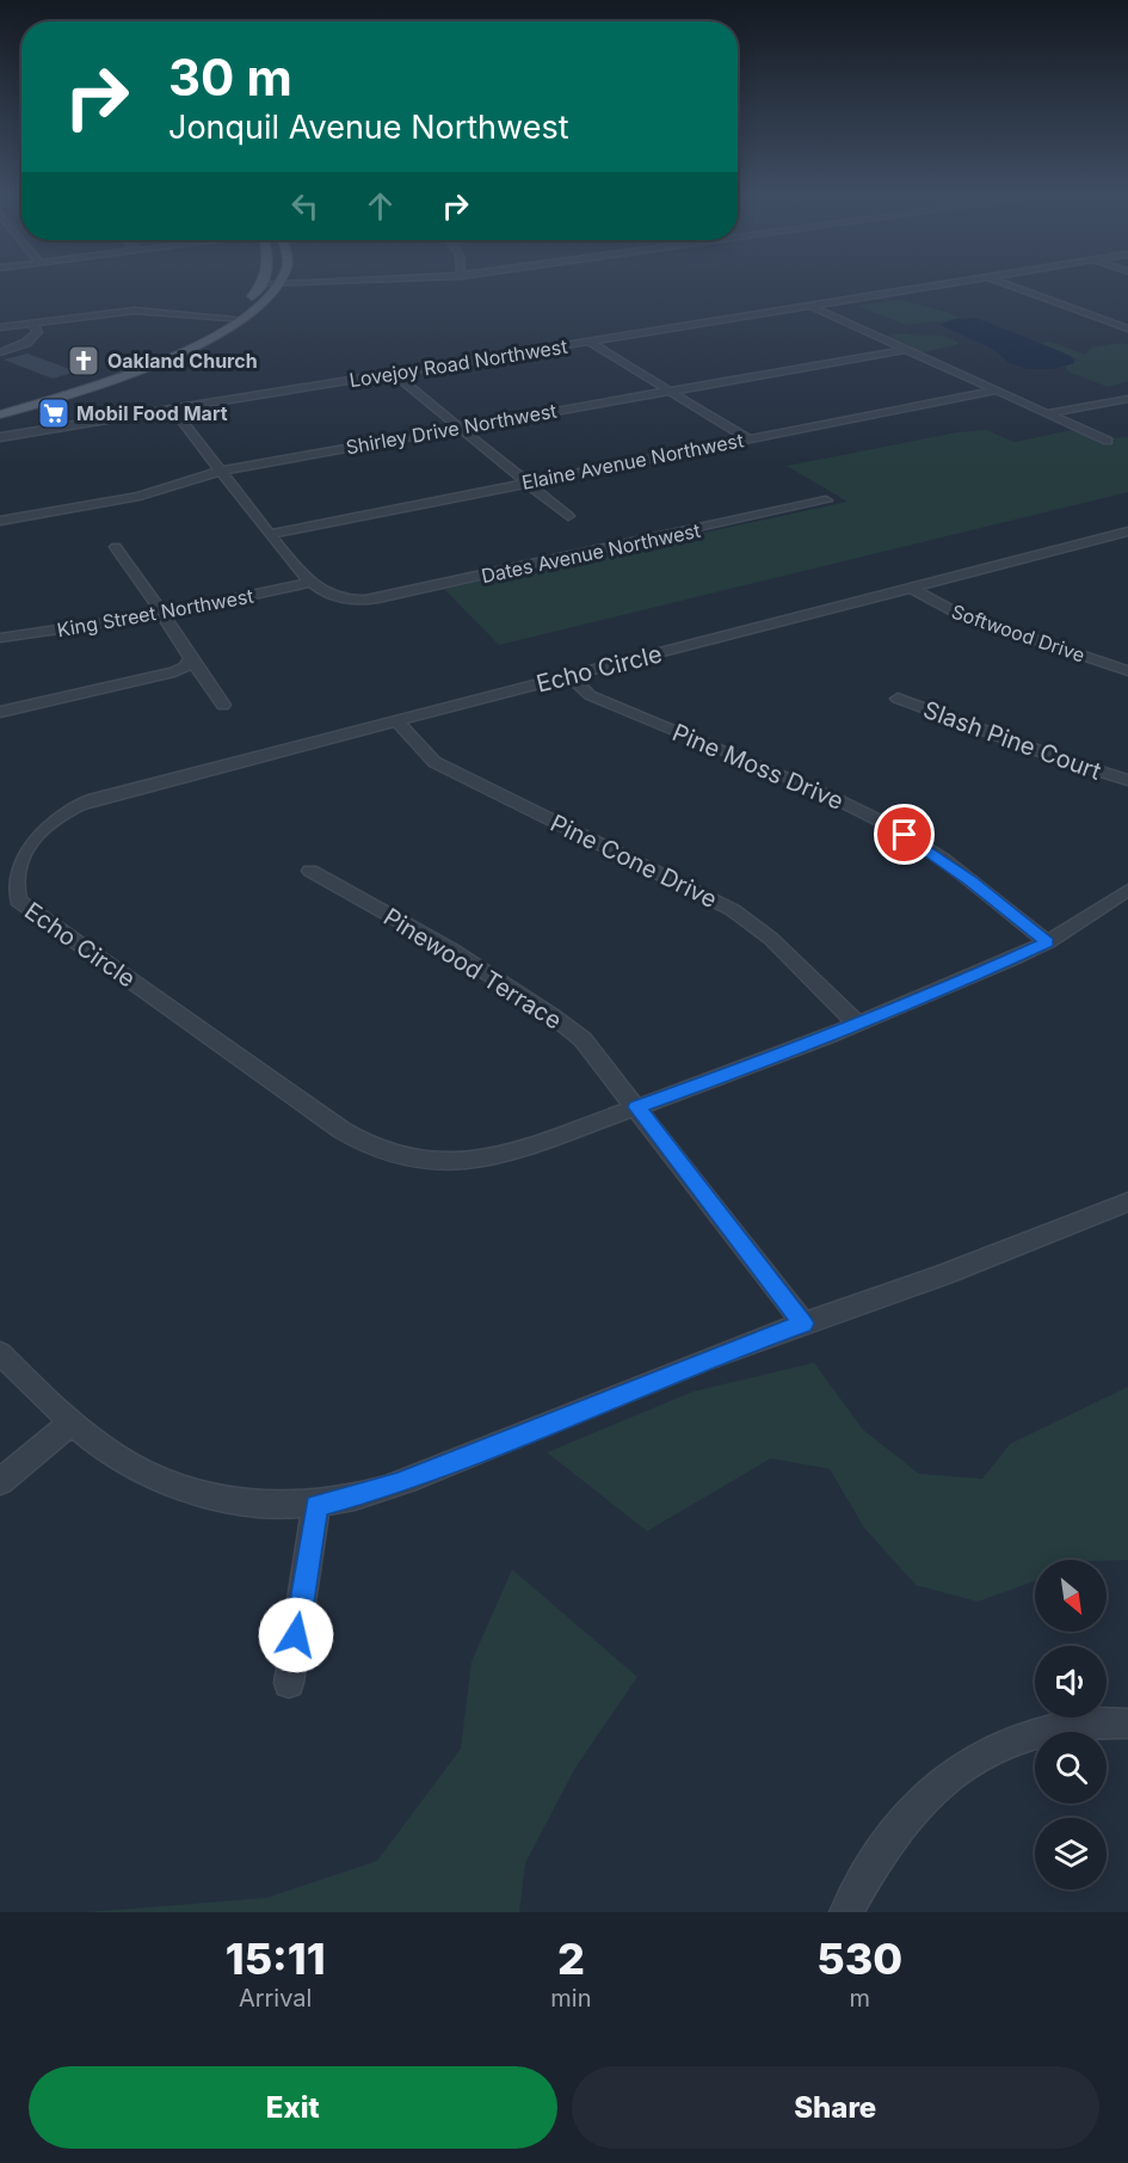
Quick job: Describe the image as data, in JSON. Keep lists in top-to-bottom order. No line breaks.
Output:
{"streets":{"street":["Lovejoy Road Northwest","Shirley Drive Northwest","Elaine Avenue Northwest","Dates Avenue Northwest","King Street Northwest","Softwood Drive","Echo Circle","Slash Pine Court","Pine Moss Drive","Pine Cone Drive","Pinewood Terrace"]},"crossings":[["Dates Avenue Northwest","King Street Northwest"],["Softwood Drive","Echo Circle"],["Echo Circle","Pine Moss Drive"],["Echo Circle","Pine Cone Drive"],["Echo Circle","Pinewood Terrace"]],"places":{"church":["Oakland Church"],"supermarket":["Mobil Food Mart"]},"north":"bottom right","page":{"turn":["30 m","Jonquil Avenue Northwest"],"eta":["15:11","Arrival","2","min","530","m"],"buttons":["Exit","Share"]}}
